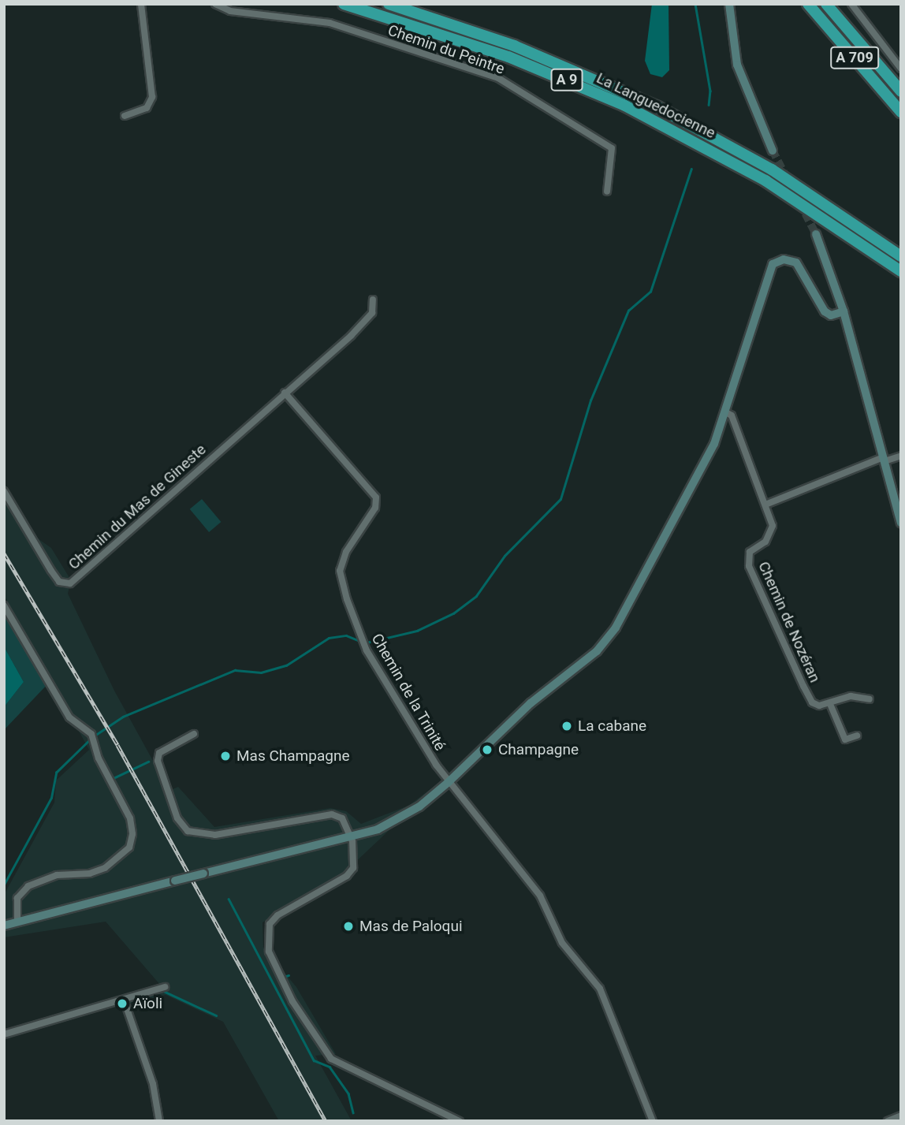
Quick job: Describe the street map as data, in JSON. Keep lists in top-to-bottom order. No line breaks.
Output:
{"streets":{"highway":["A 709","A 9","La Languedocienne"],"street":["Chemin du Peintre","Chemin du Mas de Gineste","Chemin de Nozéran","Chemin de la Trinité"]},"crossings":[["Chemin du Mas de Gineste","Chemin de la Trinité"]],"places":["La cabane","Champagne","Mas Champagne","Mas de Paloqui","Aïoli"]}
